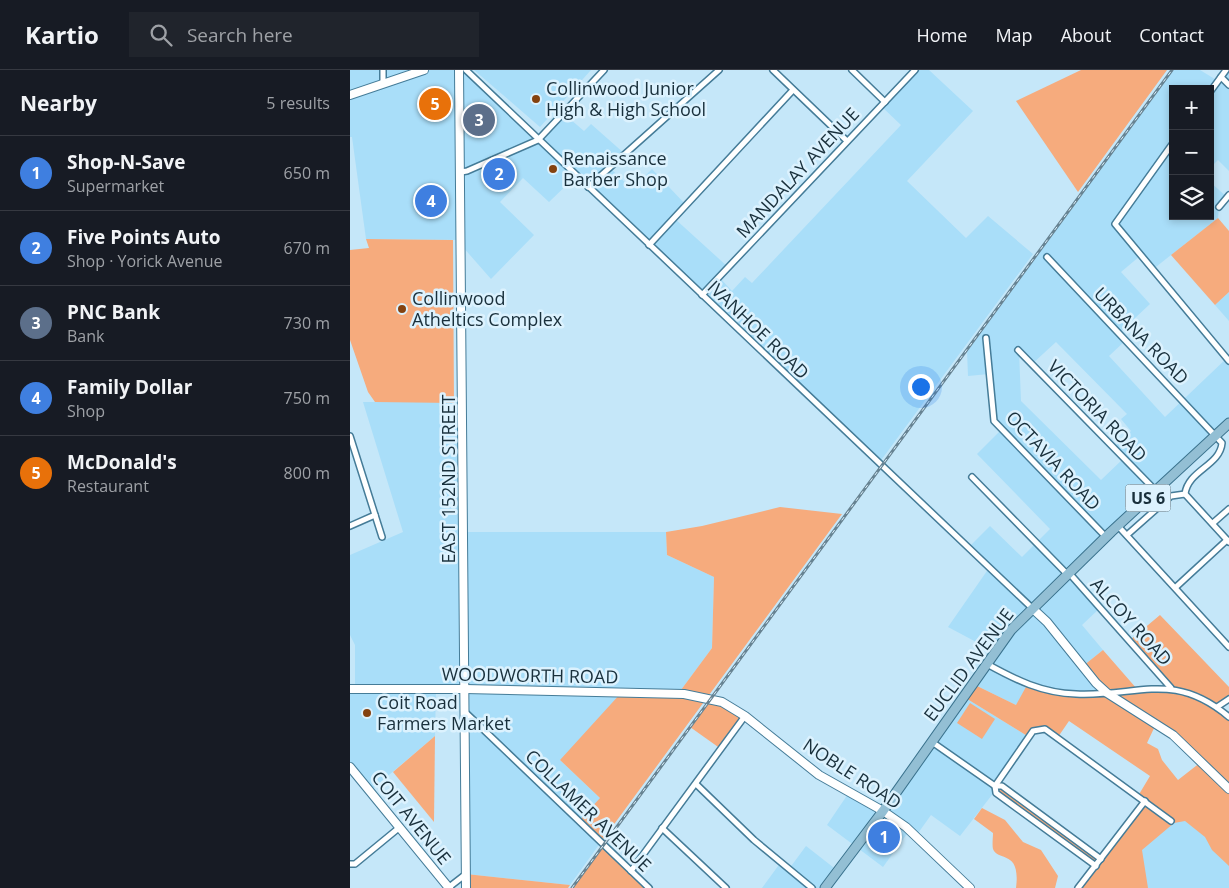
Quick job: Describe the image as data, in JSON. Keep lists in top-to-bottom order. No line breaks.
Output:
{"streets":{"main road":["US 6","EUCLID AVENUE"],"street":["MANDALAY AVENUE","IVANHOE ROAD","URBANA ROAD","VICTORIA ROAD","OCTAVIA ROAD","EAST 152ND STREET","ALCOY ROAD","WOODWORTH ROAD","NOBLE ROAD","COLLAMER AVENUE","COIT AVENUE"]},"crossings":[["MANDALAY AVENUE","IVANHOE ROAD"],["IVANHOE ROAD","EUCLID AVENUE"],["URBANA ROAD","EUCLID AVENUE"],["VICTORIA ROAD","EUCLID AVENUE"],["OCTAVIA ROAD","EUCLID AVENUE"],["EAST 152ND STREET","WOODWORTH ROAD"],["EAST 152ND STREET","COLLAMER AVENUE"],["ALCOY ROAD","EUCLID AVENUE"],["EUCLID AVENUE","NOBLE ROAD"],["WOODWORTH ROAD","NOBLE ROAD"]],"places":["Collinwood Junior High & High School","Renaissance Barber Shop","Collinwood Atheltics Complex","Coit Road Farmers Market"],"page":{"header":"Kartio","search":"Search here","nav":["Home","Map","About","Contact"],"heading":["Nearby","5 results"],"map_buttons":["+","−"],"pins":["5","3","2","4","1"],"list":[{"mark":"1","name":"Shop-N-Save","note":"Supermarket","value":"650 m"},{"mark":"2","name":"Five Points Auto","note":"Shop · Yorick Avenue","value":"670 m"},{"mark":"3","name":"PNC Bank","note":"Bank","value":"730 m"},{"mark":"4","name":"Family Dollar","note":"Shop","value":"750 m"},{"mark":"5","name":"McDonald's","note":"Restaurant","value":"800 m"}]}}
